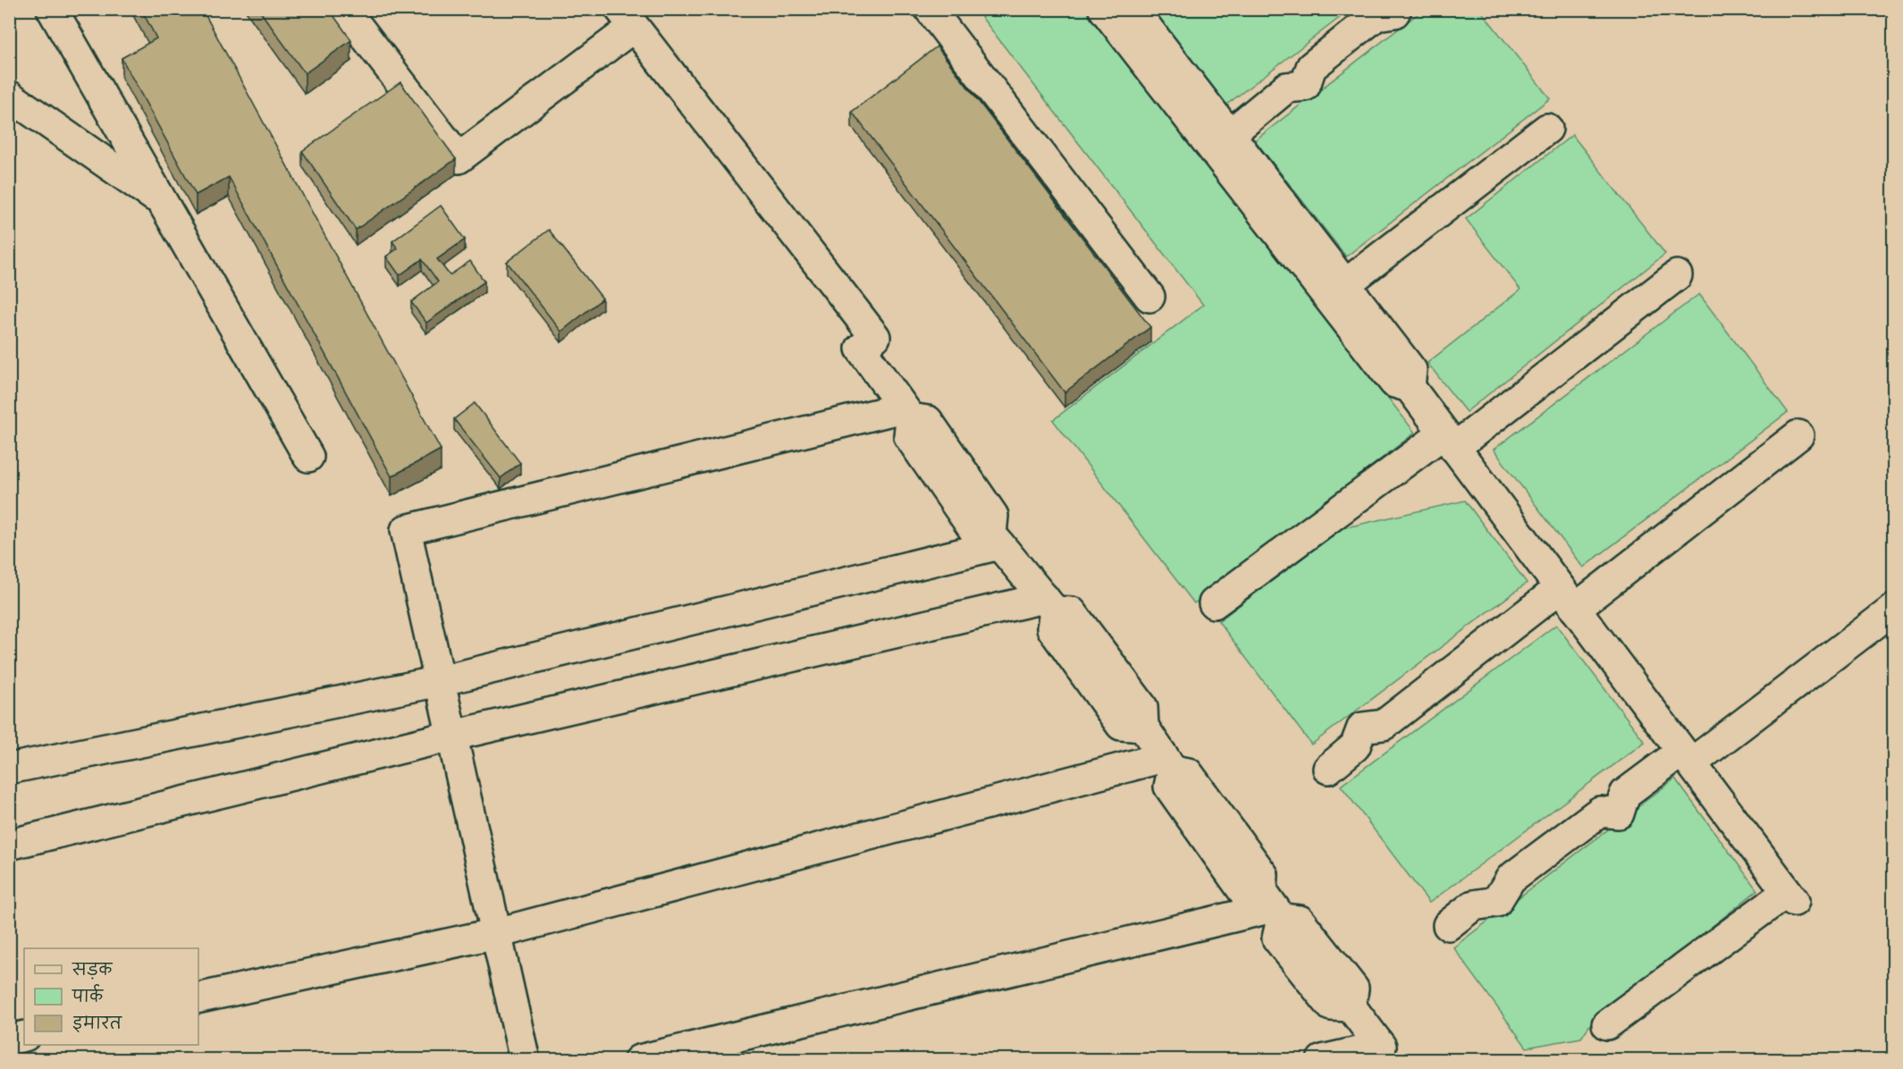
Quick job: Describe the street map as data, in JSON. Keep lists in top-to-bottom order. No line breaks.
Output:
{"legend":["सड़क","पार्क","इमारत"]}
